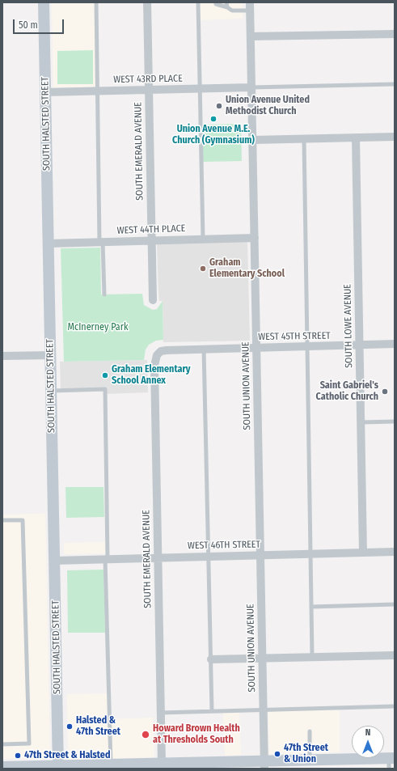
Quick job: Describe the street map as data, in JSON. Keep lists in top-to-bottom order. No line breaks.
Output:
{"streets":{"main road":["SOUTH HALSTED STREET"],"street":["WEST 43RD PLACE","SOUTH EMERALD AVENUE","WEST 44TH PLACE","SOUTH LOWE AVENUE","WEST 45TH STREET","SOUTH UNION AVENUE","WEST 46TH STREET"]},"crossings":[["WEST 43RD PLACE","SOUTH HALSTED STREET"],["WEST 43RD PLACE","SOUTH EMERALD AVENUE"],["WEST 43RD PLACE","SOUTH UNION AVENUE"],["SOUTH HALSTED STREET","WEST 44TH PLACE"],["SOUTH HALSTED STREET","WEST 46TH STREET"],["SOUTH EMERALD AVENUE","WEST 44TH PLACE"],["SOUTH EMERALD AVENUE","WEST 45TH STREET"],["SOUTH EMERALD AVENUE","WEST 46TH STREET"],["WEST 44TH PLACE","SOUTH UNION AVENUE"],["SOUTH LOWE AVENUE","WEST 45TH STREET"],["SOUTH LOWE AVENUE","WEST 46TH STREET"],["WEST 45TH STREET","SOUTH UNION AVENUE"],["SOUTH UNION AVENUE","WEST 46TH STREET"]],"parks":["McInerney Park"],"places":["Union Avenue United Methodist Church","Union Avenue M.E. Church (Gymnasium)","Graham Elementary School","Graham Elementary School Annex","Saint Gabriel's Catholic Church","Halsted & 47th Street","Howard Brown Health at Thresholds South","47th Street & Union","47th Street & Halsted"],"scale_bar":"50 m","north":"top"}
